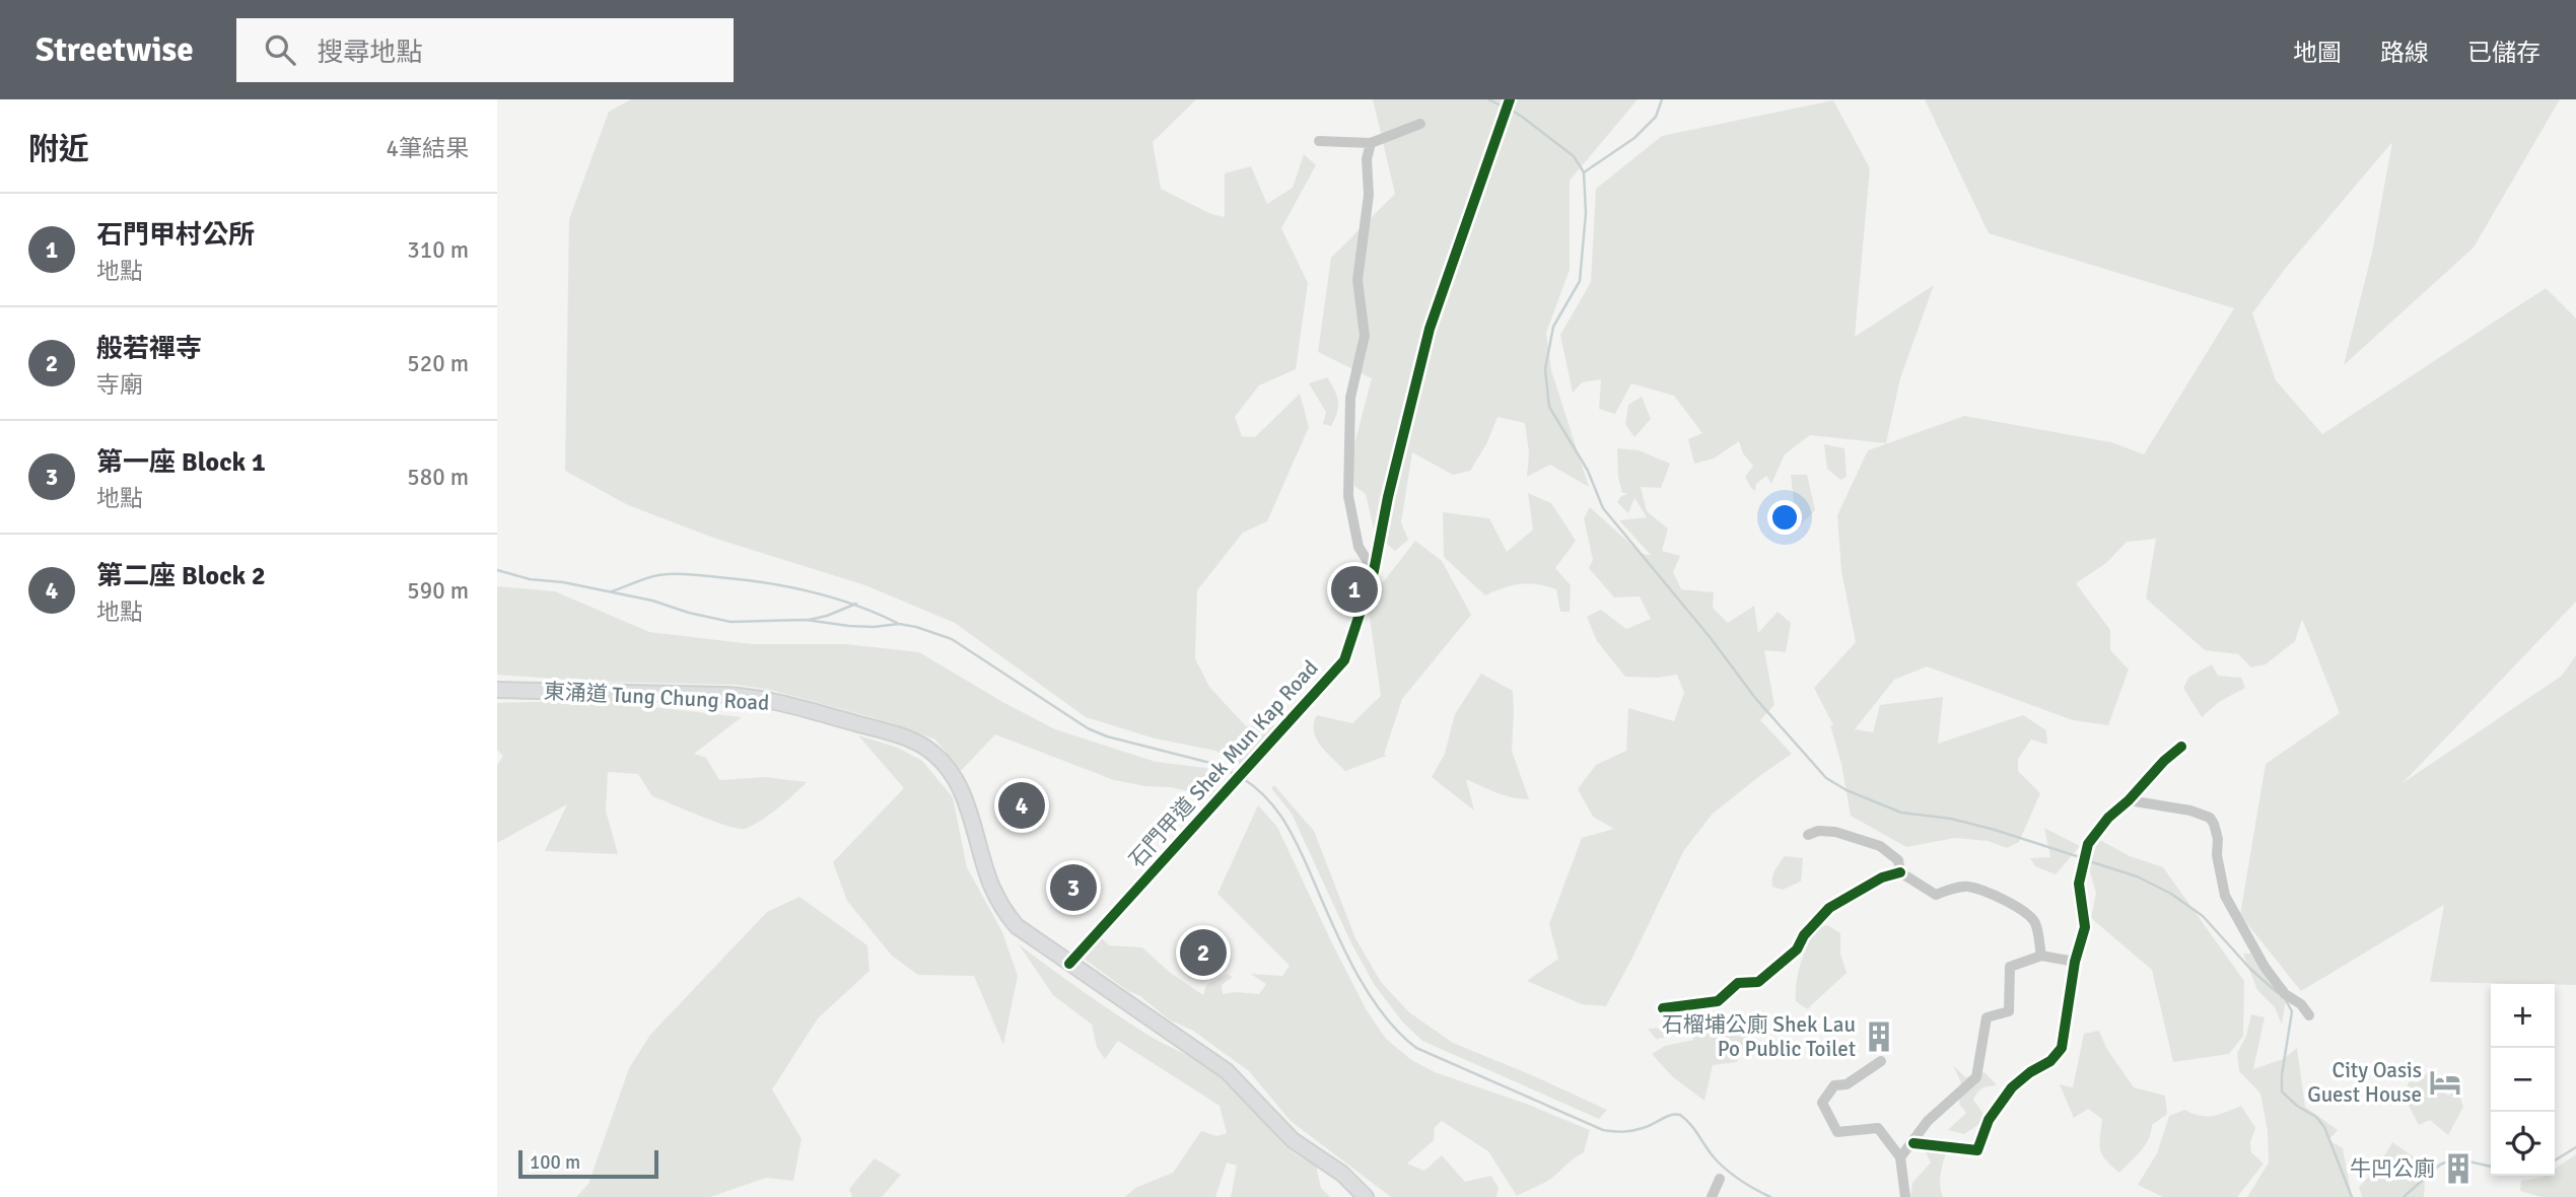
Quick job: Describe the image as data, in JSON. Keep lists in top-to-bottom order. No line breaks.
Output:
{"streets":{"main road":["東涌道 Tung Chung Road"],"street":["石門甲道 Shek Mun Kap Road"]},"crossings":[["東涌道 Tung Chung Road","石門甲道 Shek Mun Kap Road"]],"places":{"building":["石榴埔公廁 Shek Lau Po Public Toilet","牛凹公廁"],"hotel":["City Oasis Guest House"]},"scale_bar":"100 m","page":{"header":"Streetwise","search":"搜尋地點","nav":["地圖","路線","已儲存"],"heading":["附近","4筆結果"],"list":[{"mark":"1","name":"石門甲村公所","note":"地點","value":"310 m"},{"mark":"2","name":"般若禪寺","note":"寺廟","value":"520 m"},{"mark":"3","name":"第一座 Block 1","note":"地點","value":"580 m"},{"mark":"4","name":"第二座 Block 2","note":"地點","value":"590 m"}],"pins":["1","4","3","2"],"map_buttons":["+","−"],"scale":"100 m"}}
